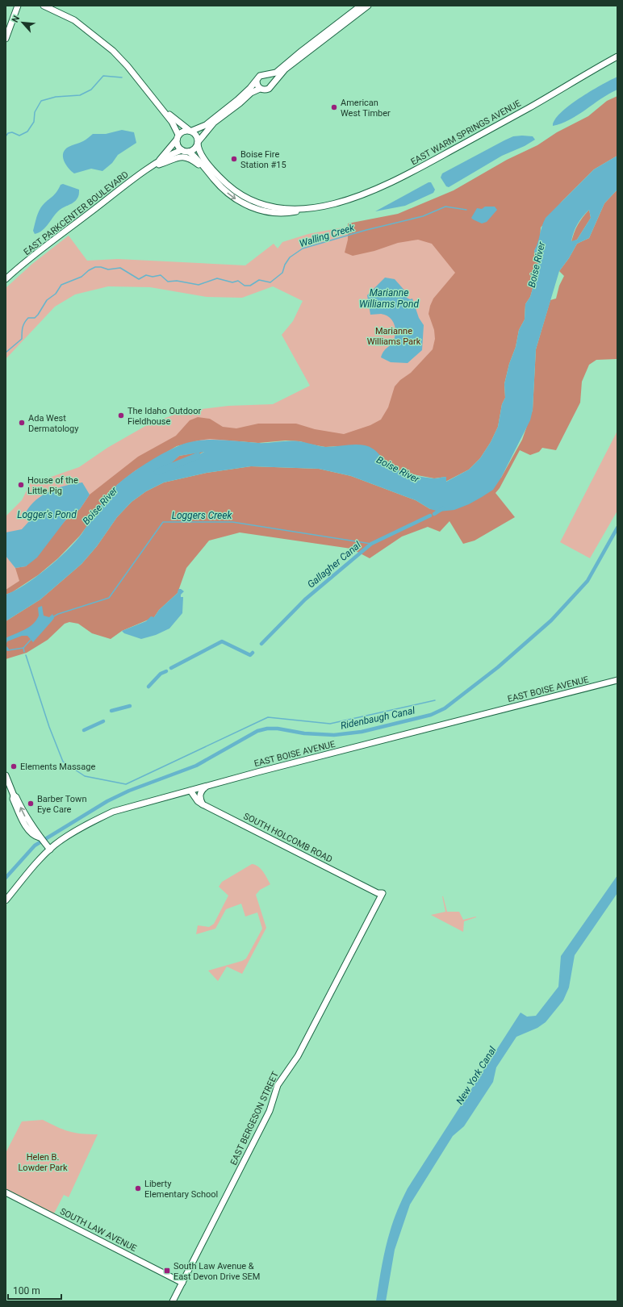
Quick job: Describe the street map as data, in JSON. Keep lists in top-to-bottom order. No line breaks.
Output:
{"streets":{"street":["EAST WARM SPRINGS AVENUE","EAST PARKCENTER BOULEVARD","EAST BOISE AVENUE","SOUTH HOLCOMB ROAD","EAST BERGESON STREET","SOUTH LAW AVENUE"]},"crossings":[["EAST WARM SPRINGS AVENUE","EAST PARKCENTER BOULEVARD"],["EAST BOISE AVENUE","SOUTH HOLCOMB ROAD"],["SOUTH HOLCOMB ROAD","EAST BERGESON STREET"],["EAST BERGESON STREET","SOUTH LAW AVENUE"]],"water":["Walling Creek","Boise River","Marianne Williams Pond","Logger's Pond","Loggers Creek","Gallagher Canal","Ridenbaugh Canal","New York Canal"],"parks":["Marianne Williams Park","Helen B. Lowder Park"],"places":{"other":["American West Timber","Boise Fire Station #15","The Idaho Outdoor Fieldhouse","Ada West Dermatology","House of the Little Pig","Elements Massage","Barber Town Eye Care","Liberty Elementary School"],"transit":["South Law Avenue & East Devon Drive SEM"]},"scale_bar":"100 m","north":"top left"}
